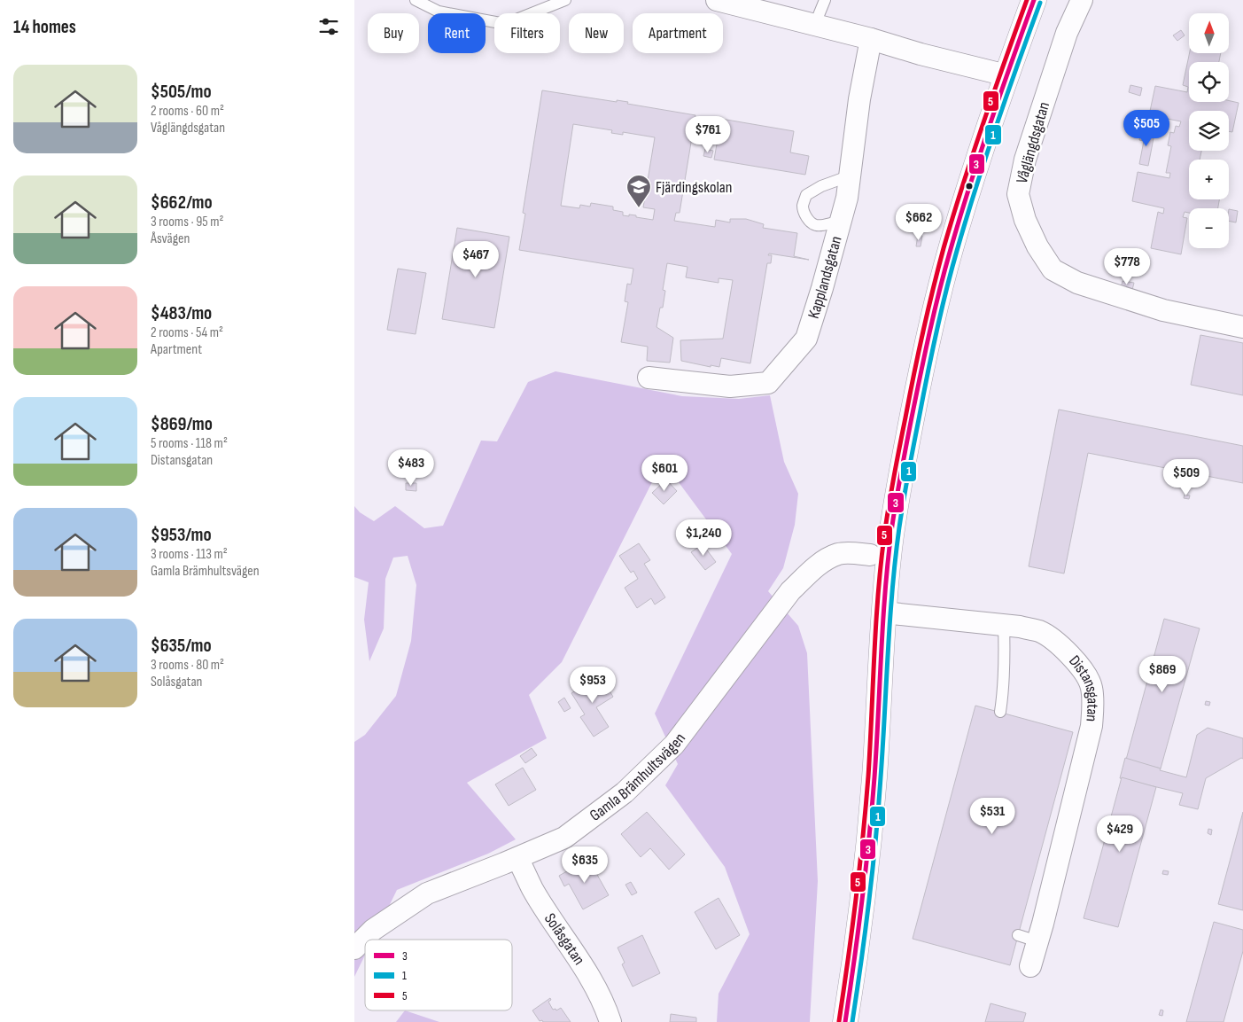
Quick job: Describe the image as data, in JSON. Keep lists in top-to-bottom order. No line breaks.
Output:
{"streets":{"street":["Våglängdsgatan","Kapplandsgatan","Distansgatan","Gamla Brämhultsvägen","Solåsgatan"]},"crossings":[["Gamla Brämhultsvägen","Solåsgatan"]],"places":{"school or university":["Fjärdingskolan"]},"lines":["transit line 3","transit line 5","transit line 1"],"legend":["3","1","5"],"north":"top","page":{"heading":"14 homes","map_buttons":["+","−"],"chip":["Buy","Rent","Filters","New","Apartment"],"list":[{"name":"$505/mo","note":"2 rooms · 60 m² · Våglängdsgatan"},{"name":"$662/mo","note":"3 rooms · 95 m² · Åsvägen"},{"name":"$483/mo","note":"2 rooms · 54 m² · Apartment"},{"name":"$869/mo","note":"5 rooms · 118 m² · Distansgatan"},{"name":"$953/mo","note":"3 rooms · 113 m² · Gamla Brämhultsvägen"},{"name":"$635/mo","note":"3 rooms · 80 m² · Solåsgatan"}],"price":["$505","$761","$662","$467","$778","$483","$601","$509","$1,240","$869","$953","$531","$429","$635"]}}
